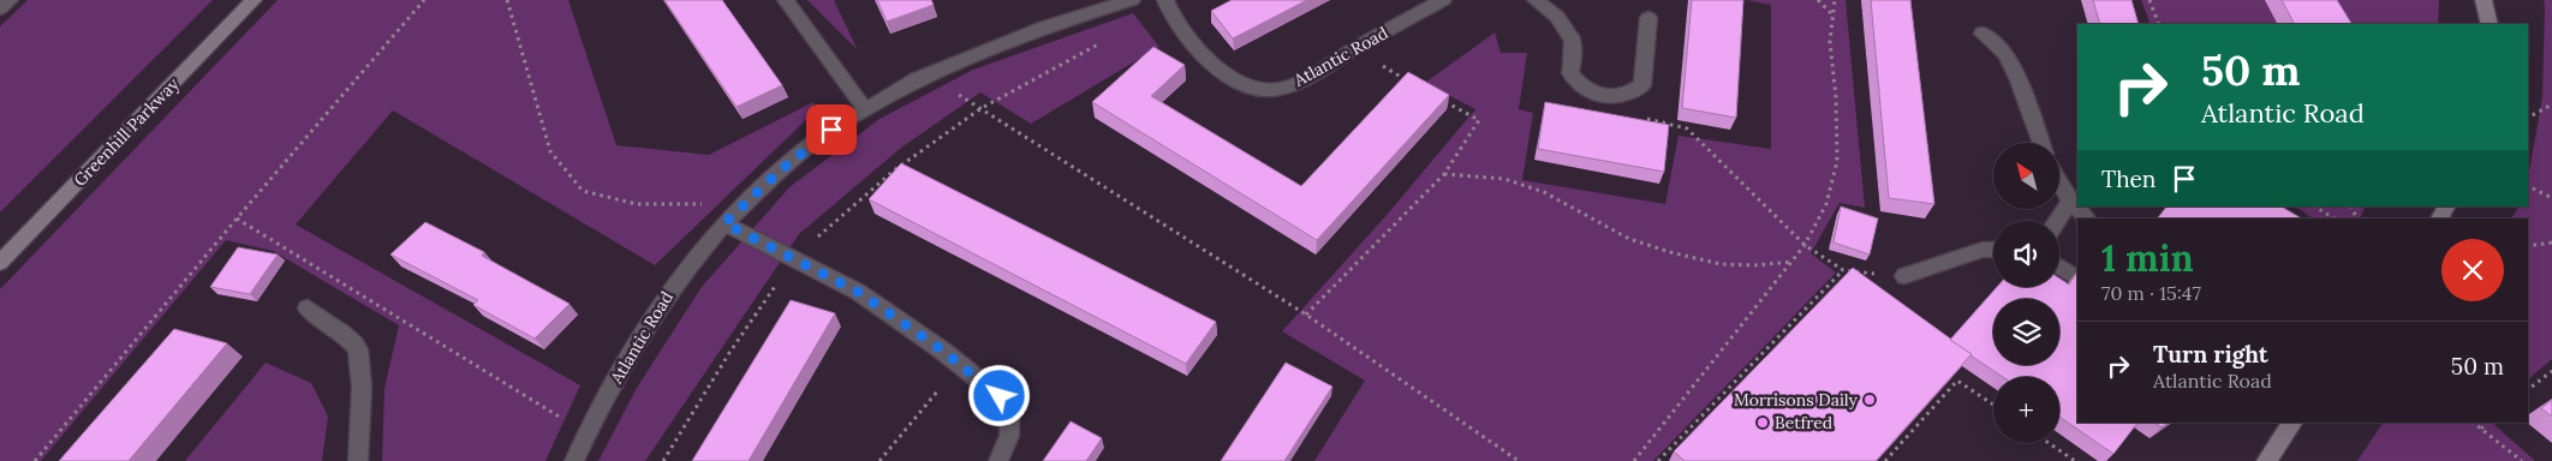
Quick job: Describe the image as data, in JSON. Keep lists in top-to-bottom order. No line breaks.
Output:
{"streets":{"main road":["Greenhill Parkway"],"street":["Atlantic Road"]},"places":["Morrisons Daily","Betfred"],"north":"top left","page":{"turn":["50 m","Atlantic Road"],"map_buttons":"+","then":"Then","heading":["1 min","70 m · 15:47"],"list":[{"name":"Turn right","note":"Atlantic Road","value":"50 m"}]}}
